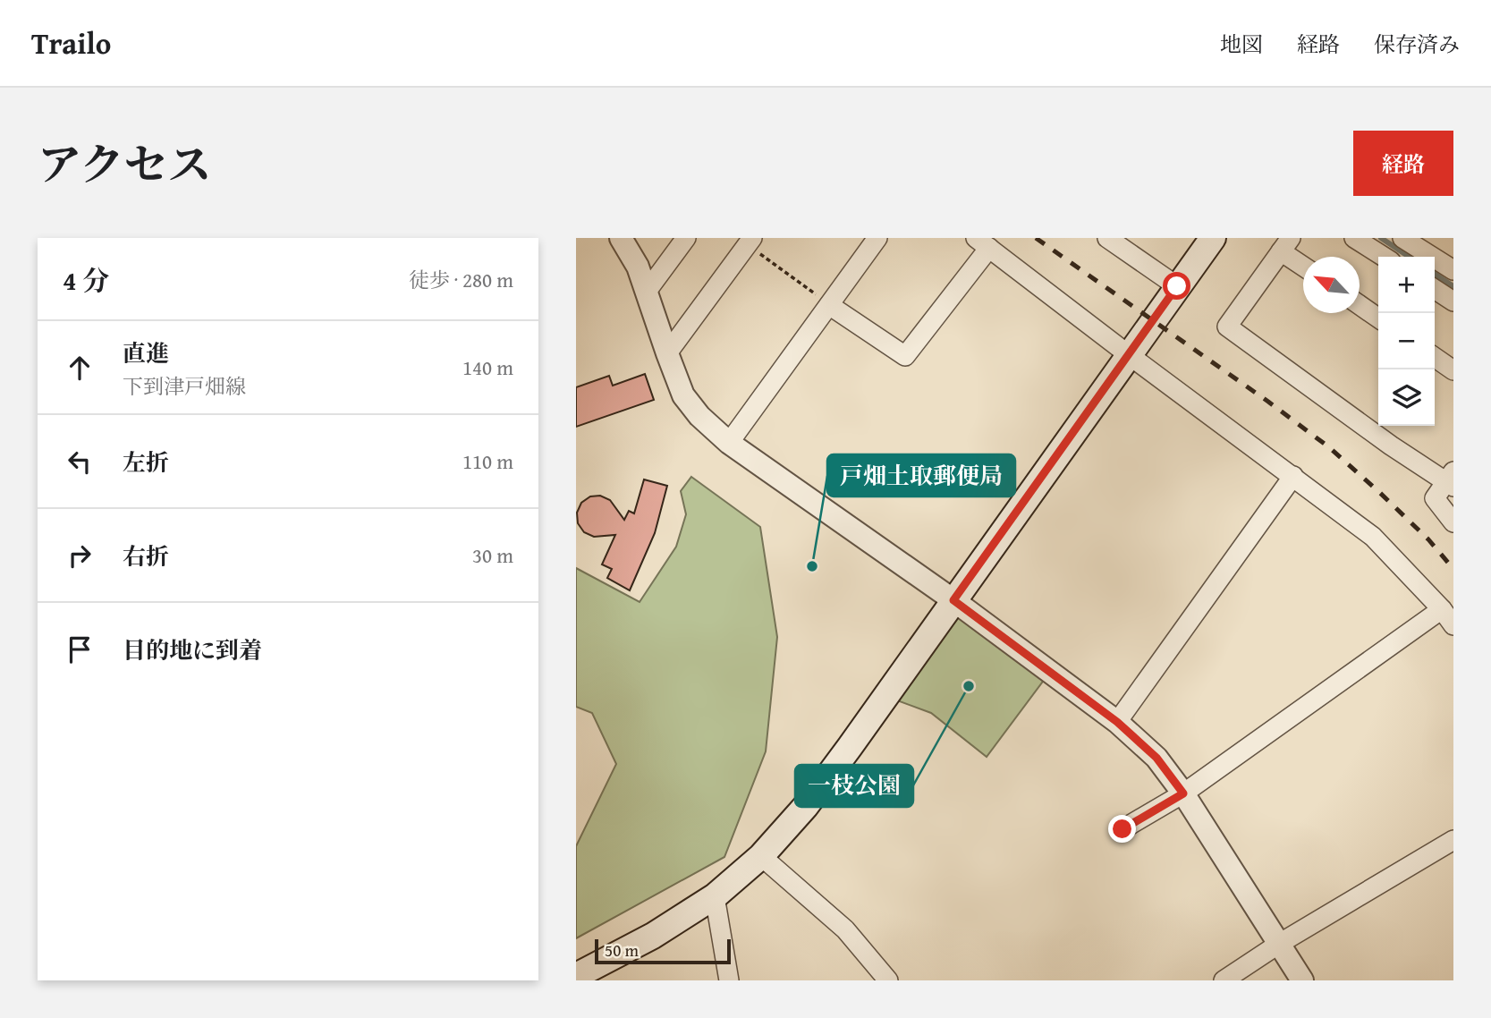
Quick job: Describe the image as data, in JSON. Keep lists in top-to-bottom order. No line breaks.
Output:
{"places":["戸畑土取郵便局","一枝公園"],"scale_bar":"50 m","north":"top left","page":{"header":"Trailo","nav":["地図","経路","保存済み"],"title":"アクセス","buttons":"経路","heading":["4 分","徒歩 · 280 m"],"map_buttons":["+","−"],"list":[["直進","下到津戸畑線","140 m"],["左折","110 m"],["右折","30 m"],"目的地に到着"],"scale":"50 m"}}
